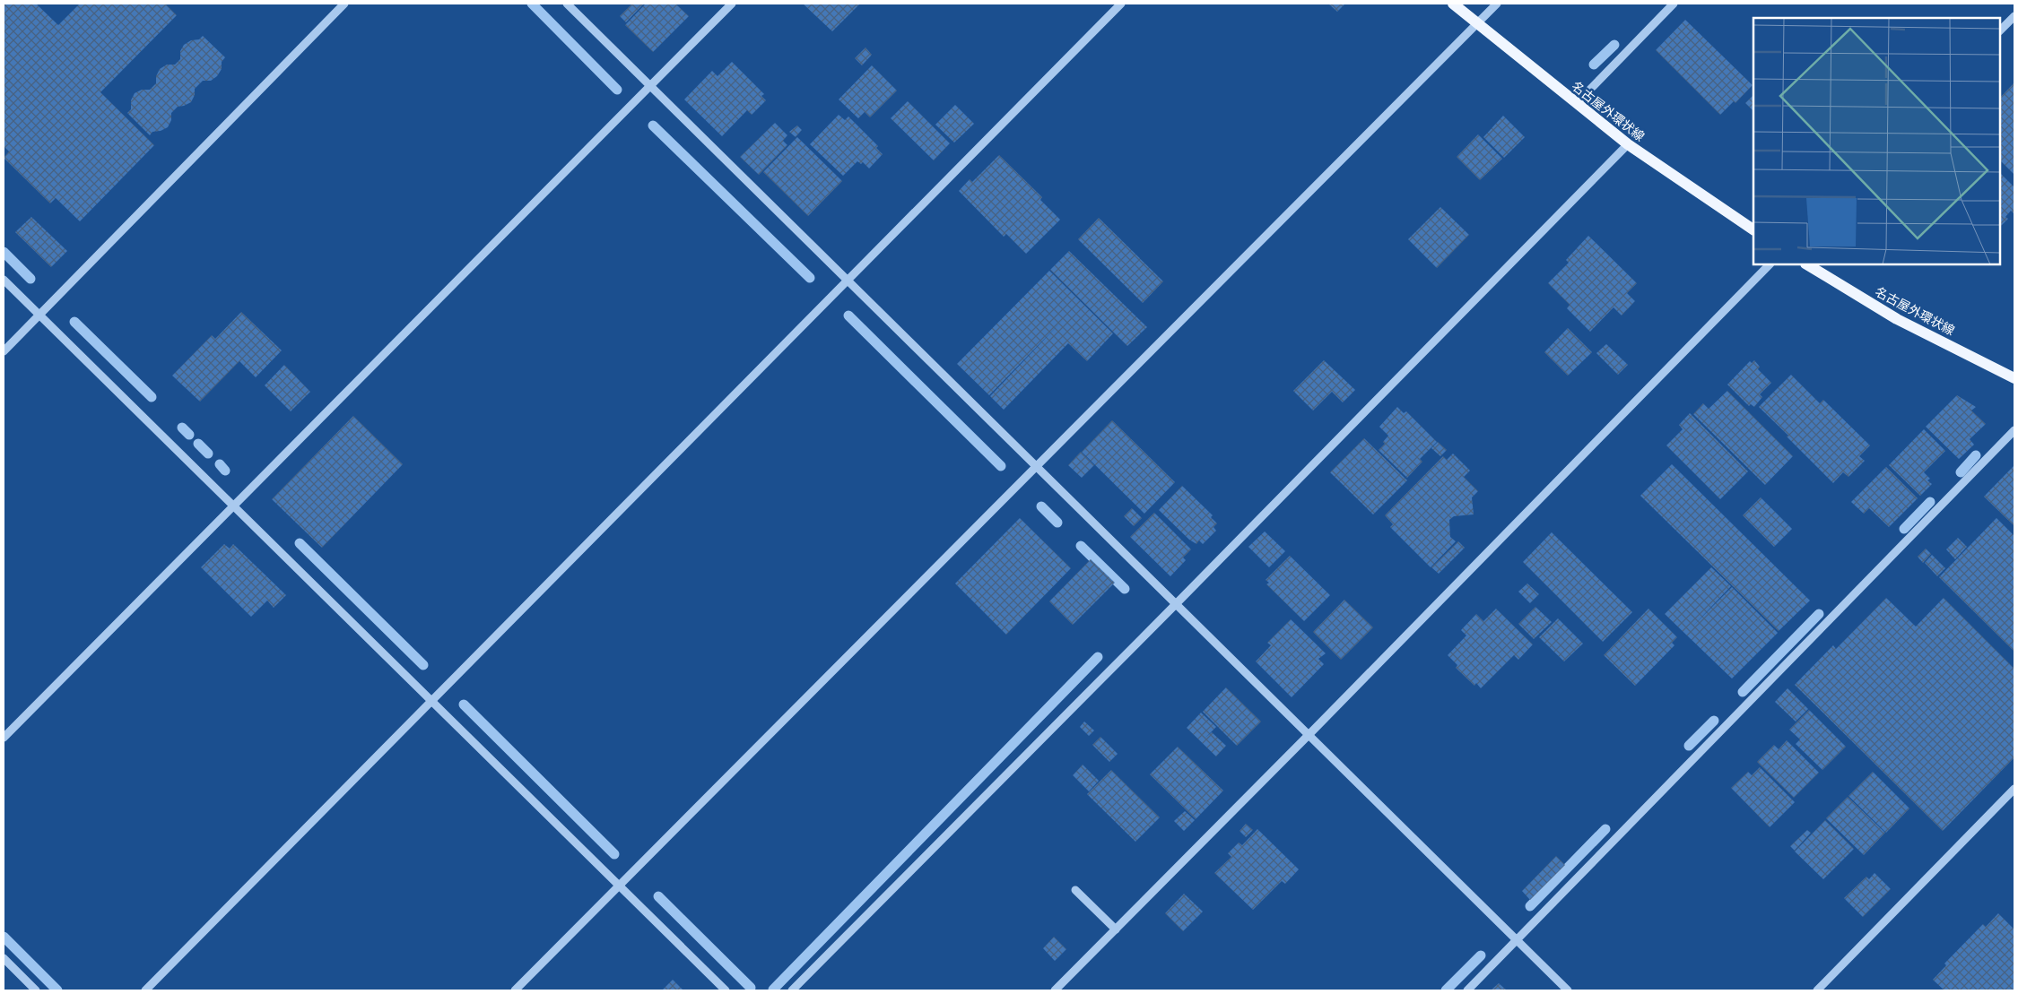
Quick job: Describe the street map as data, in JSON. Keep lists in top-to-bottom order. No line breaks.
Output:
{"streets":{"main road":["名古屋外環状線"]}}
